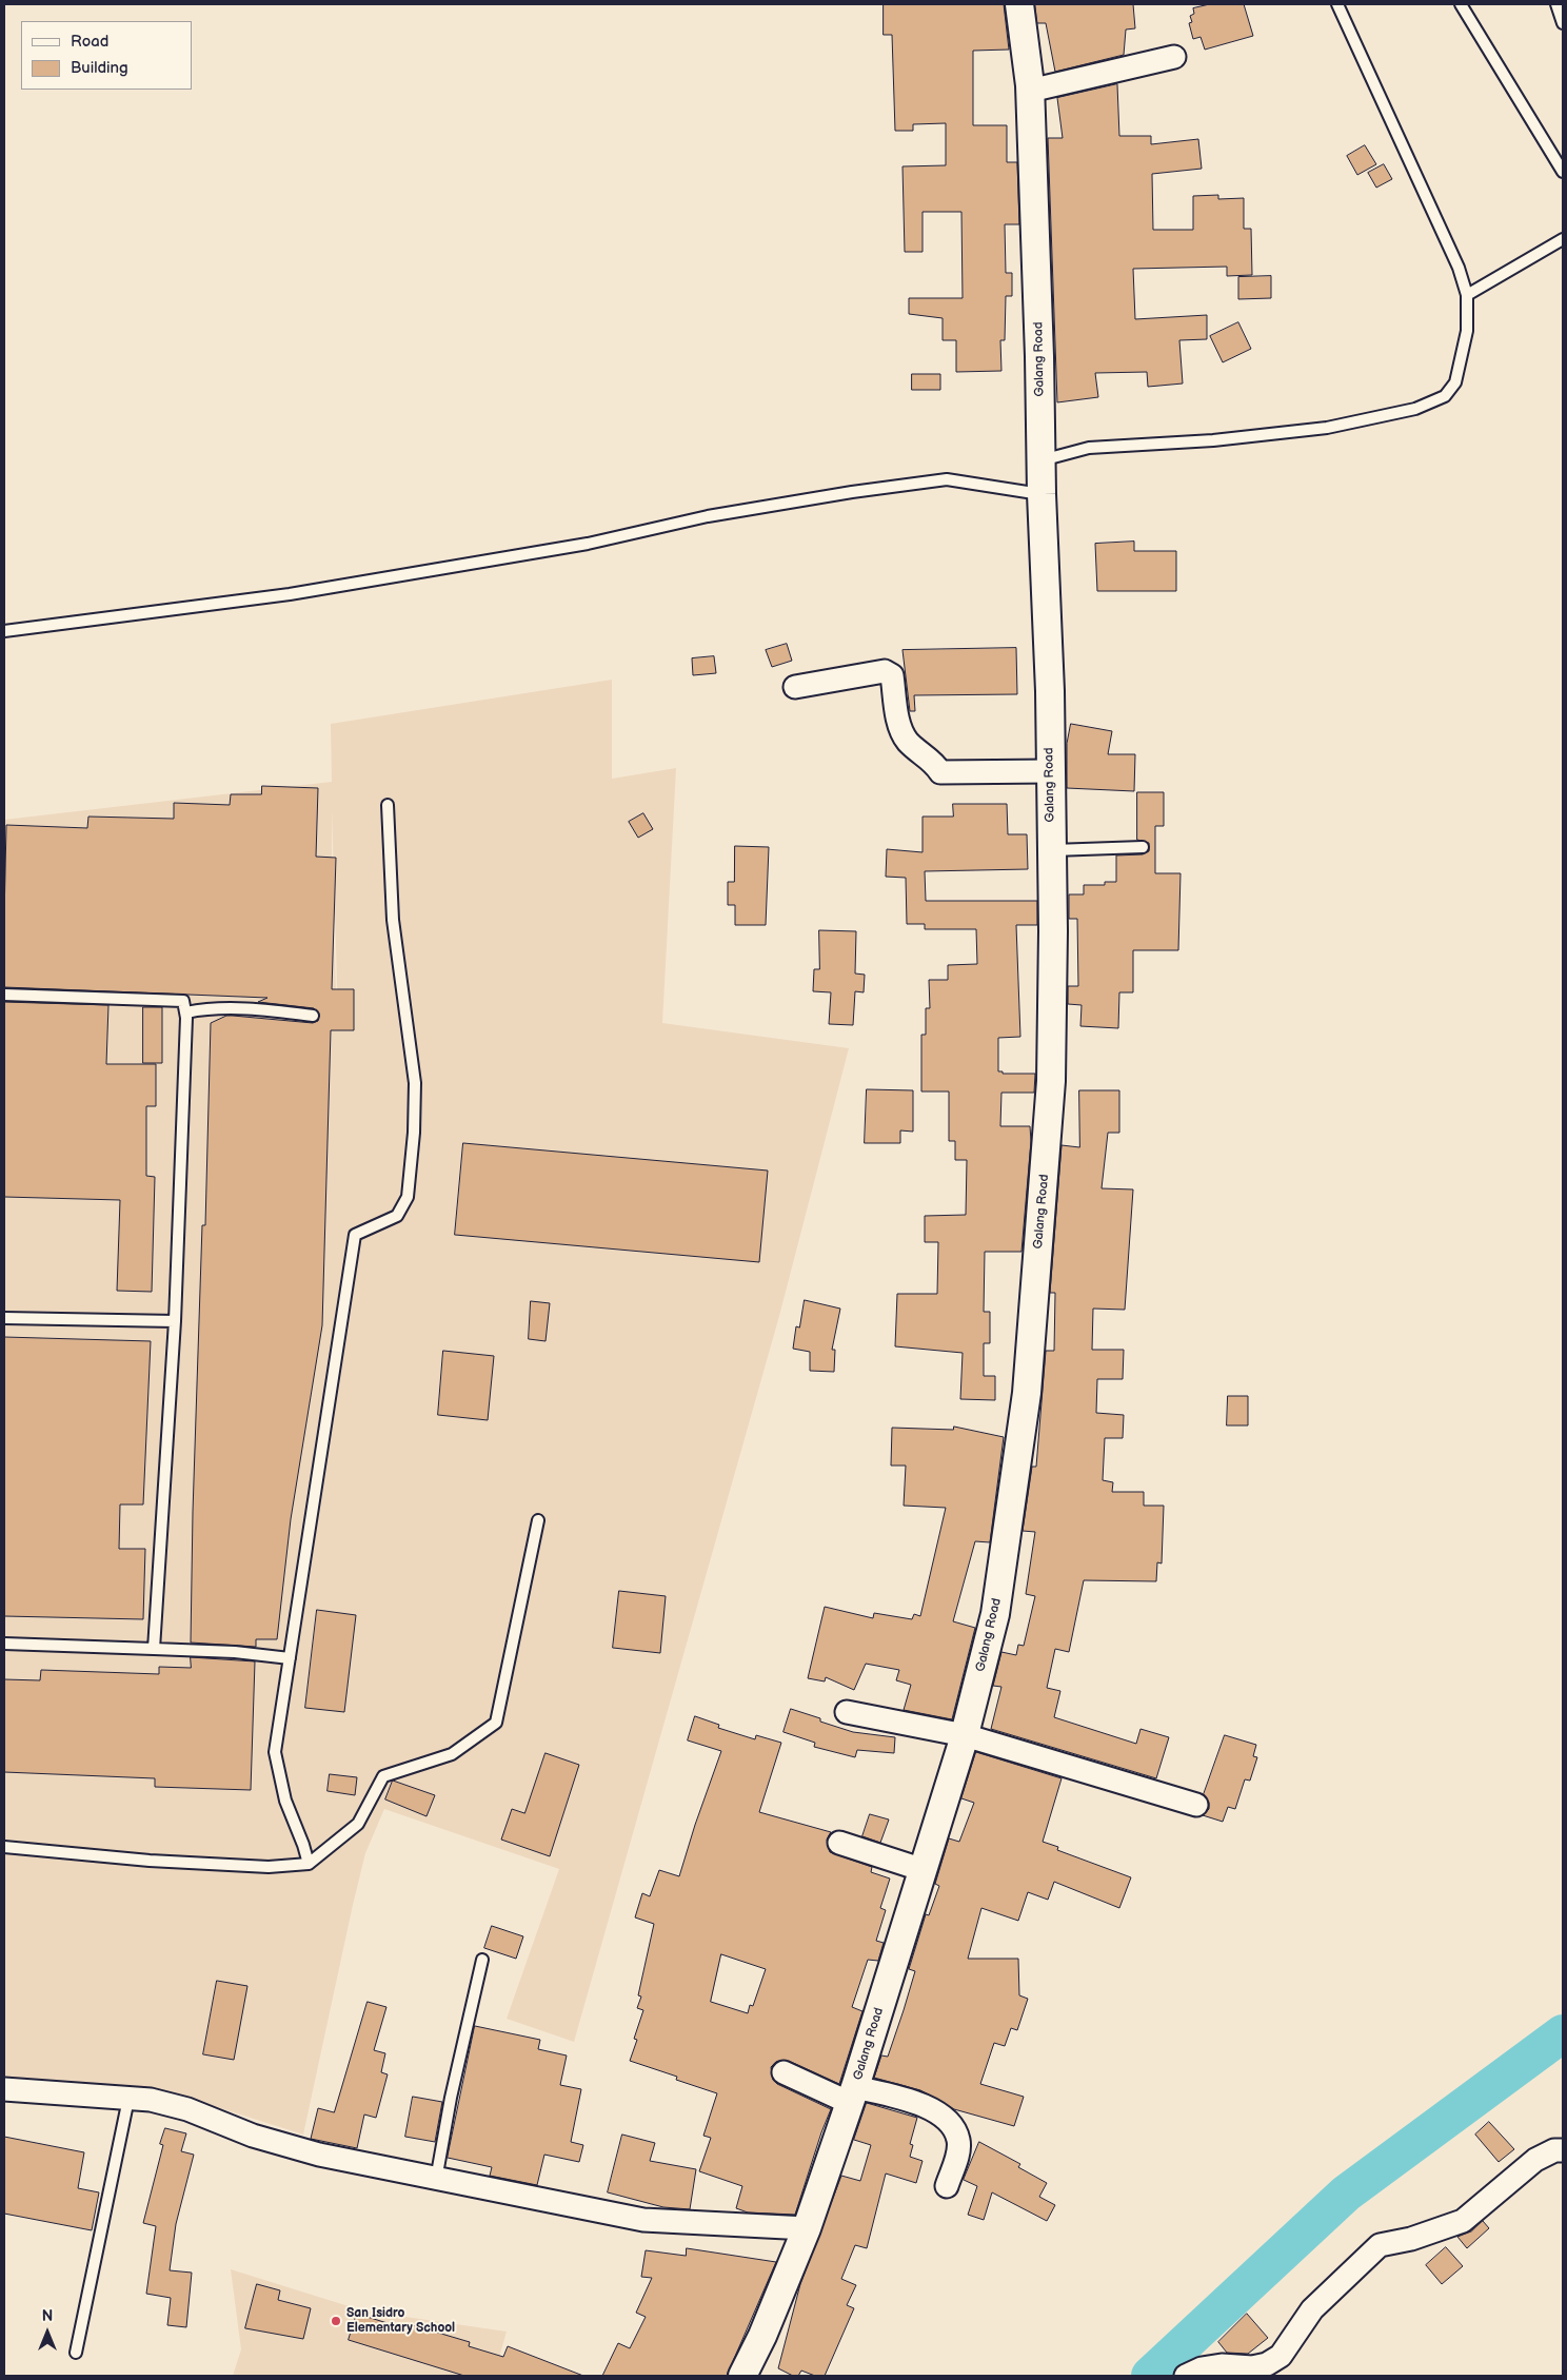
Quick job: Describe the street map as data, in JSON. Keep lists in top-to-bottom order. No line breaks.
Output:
{"streets":{"street":["Galang Road"]},"places":["San Isidro Elementary School"],"legend":["Road","Building"],"north":"top"}
